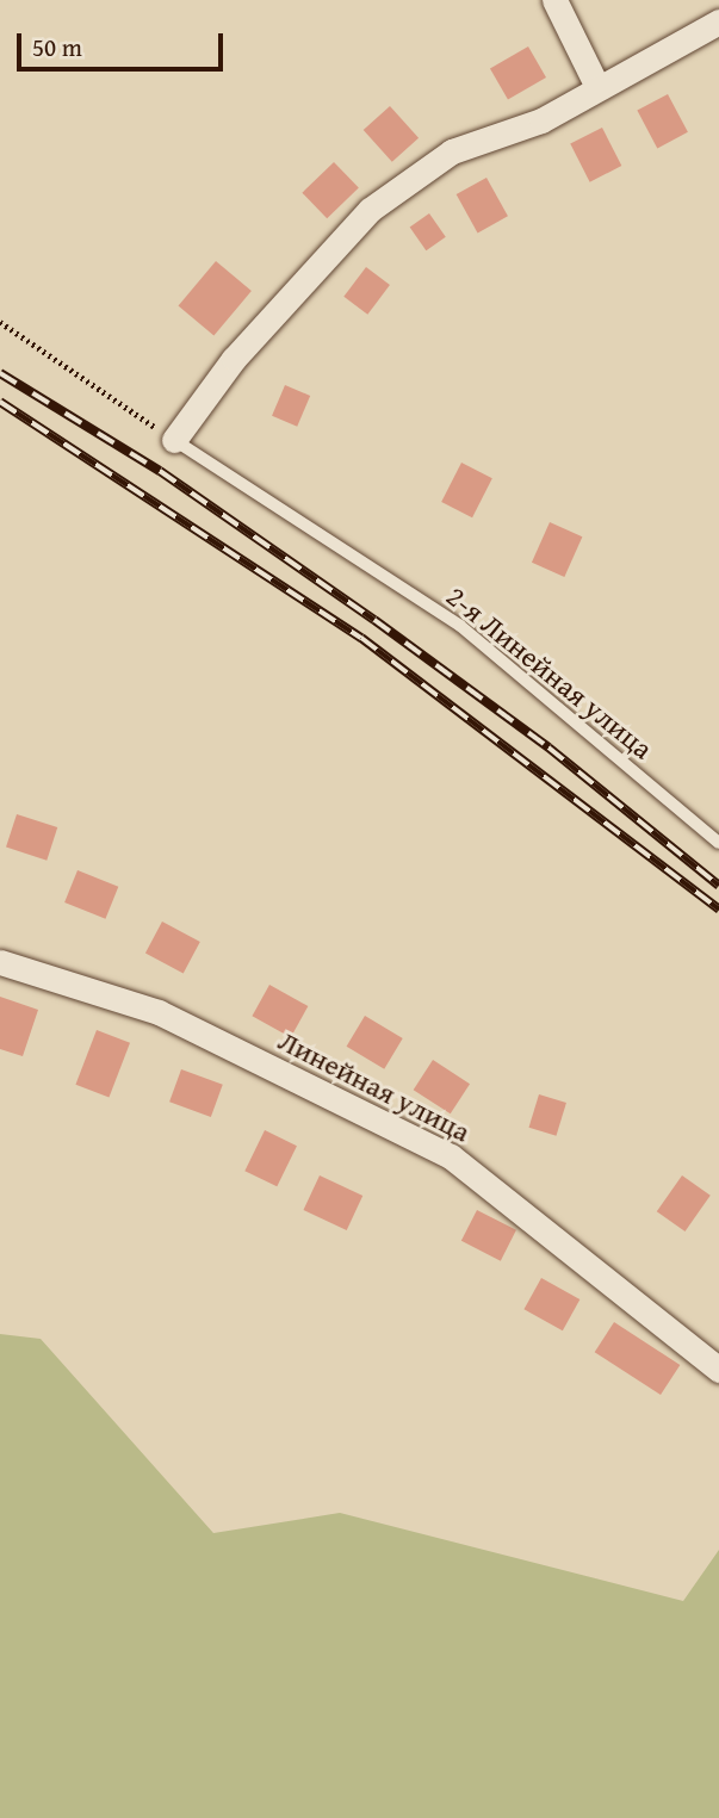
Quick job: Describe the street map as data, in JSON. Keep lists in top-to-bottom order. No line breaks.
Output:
{"streets":{"street":["Линейная улица"],"lane":["2-я Линейная улица"]},"scale_bar":"50 m"}
